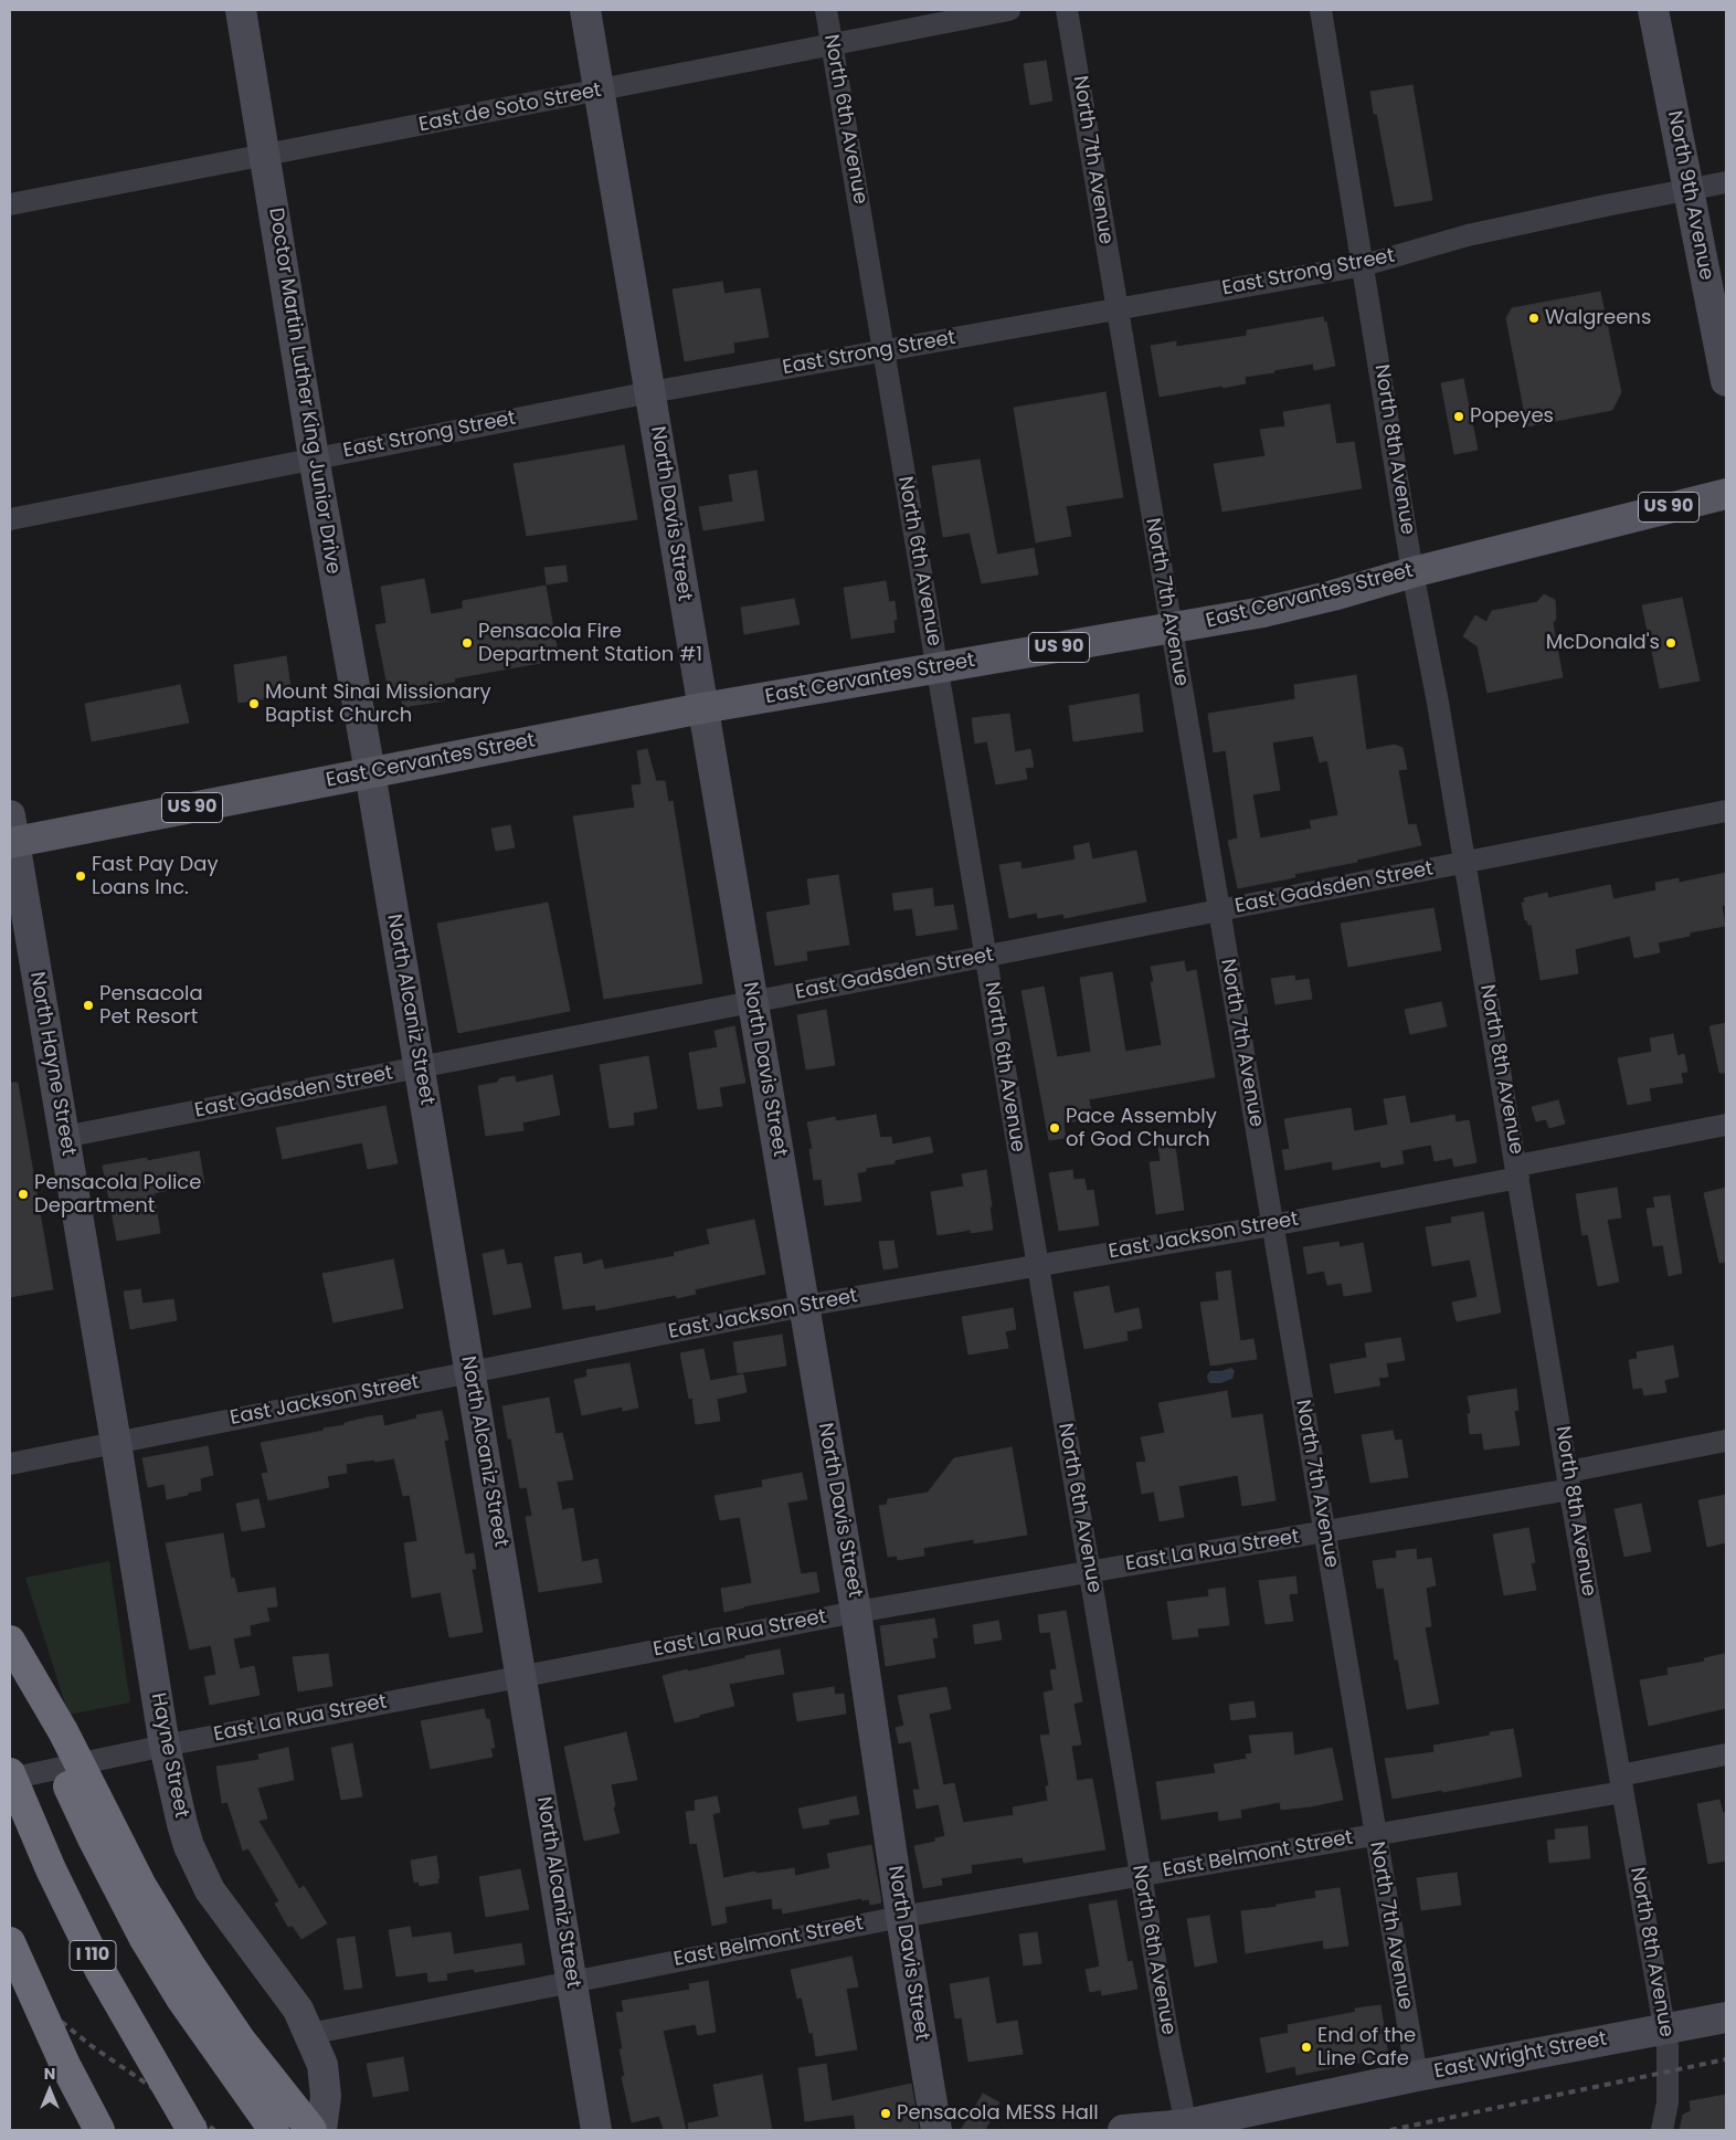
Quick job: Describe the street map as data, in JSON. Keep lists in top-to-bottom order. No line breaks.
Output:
{"streets":{"highway":["I 110"],"main road":["North 9th Avenue","Doctor Martin Luther King Junior Drive","US 90","North Davis Street","East Cervantes Street","North Alcaniz Street","North Hayne Street","Hayne Street","East Wright Street"],"street":["East de Soto Street","North 6th Avenue","North 7th Avenue","East Strong Street","North 8th Avenue","East Gadsden Street","East Jackson Street","East La Rua Street","East Belmont Street"]},"crossings":[["East de Soto Street","North 6th Avenue"],["East de Soto Street","Doctor Martin Luther King Junior Drive"],["East de Soto Street","North Davis Street"],["North 6th Avenue","East Strong Street"],["North 6th Avenue","East Cervantes Street"],["North 6th Avenue","East Gadsden Street"],["North 6th Avenue","East Jackson Street"],["North 6th Avenue","East La Rua Street"],["North 6th Avenue","East Belmont Street"],["North 6th Avenue","East Wright Street"],["North 7th Avenue","East Strong Street"],["North 7th Avenue","East Cervantes Street"],["North 7th Avenue","East Gadsden Street"],["North 7th Avenue","East Jackson Street"],["North 7th Avenue","East La Rua Street"],["North 7th Avenue","East Belmont Street"],["North 7th Avenue","East Wright Street"],["North 9th Avenue","East Strong Street"],["East Strong Street","Doctor Martin Luther King Junior Drive"],["East Strong Street","North 8th Avenue"],["East Strong Street","North Davis Street"],["Doctor Martin Luther King Junior Drive","East Cervantes Street"],["Doctor Martin Luther King Junior Drive","North Alcaniz Street"],["North 8th Avenue","East Cervantes Street"],["North 8th Avenue","East Gadsden Street"],["North 8th Avenue","East Jackson Street"],["North 8th Avenue","East La Rua Street"],["North 8th Avenue","East Belmont Street"],["North 8th Avenue","East Wright Street"],["North Davis Street","East Cervantes Street"],["North Davis Street","East Gadsden Street"],["North Davis Street","East Jackson Street"],["North Davis Street","East La Rua Street"],["North Davis Street","East Belmont Street"],["East Cervantes Street","North Alcaniz Street"],["East Cervantes Street","North Hayne Street"],["East Gadsden Street","North Alcaniz Street"],["East Gadsden Street","North Hayne Street"],["North Alcaniz Street","East Jackson Street"],["North Alcaniz Street","East La Rua Street"],["North Alcaniz Street","East Belmont Street"],["North Hayne Street","East Jackson Street"],["North Hayne Street","Hayne Street"],["East Jackson Street","Hayne Street"],["East La Rua Street","Hayne Street"],["Hayne Street","East Belmont Street"]],"places":["Walgreens","Popeyes","Pensacola Fire Department Station #1","McDonald's","Mount Sinai Missionary Baptist Church","Fast Pay Day Loans Inc.","Pensacola Pet Resort","Pace Assembly of God Church","Pensacola Police Department","End of the Line Cafe","Pensacola MESS Hall"],"north":"top"}
